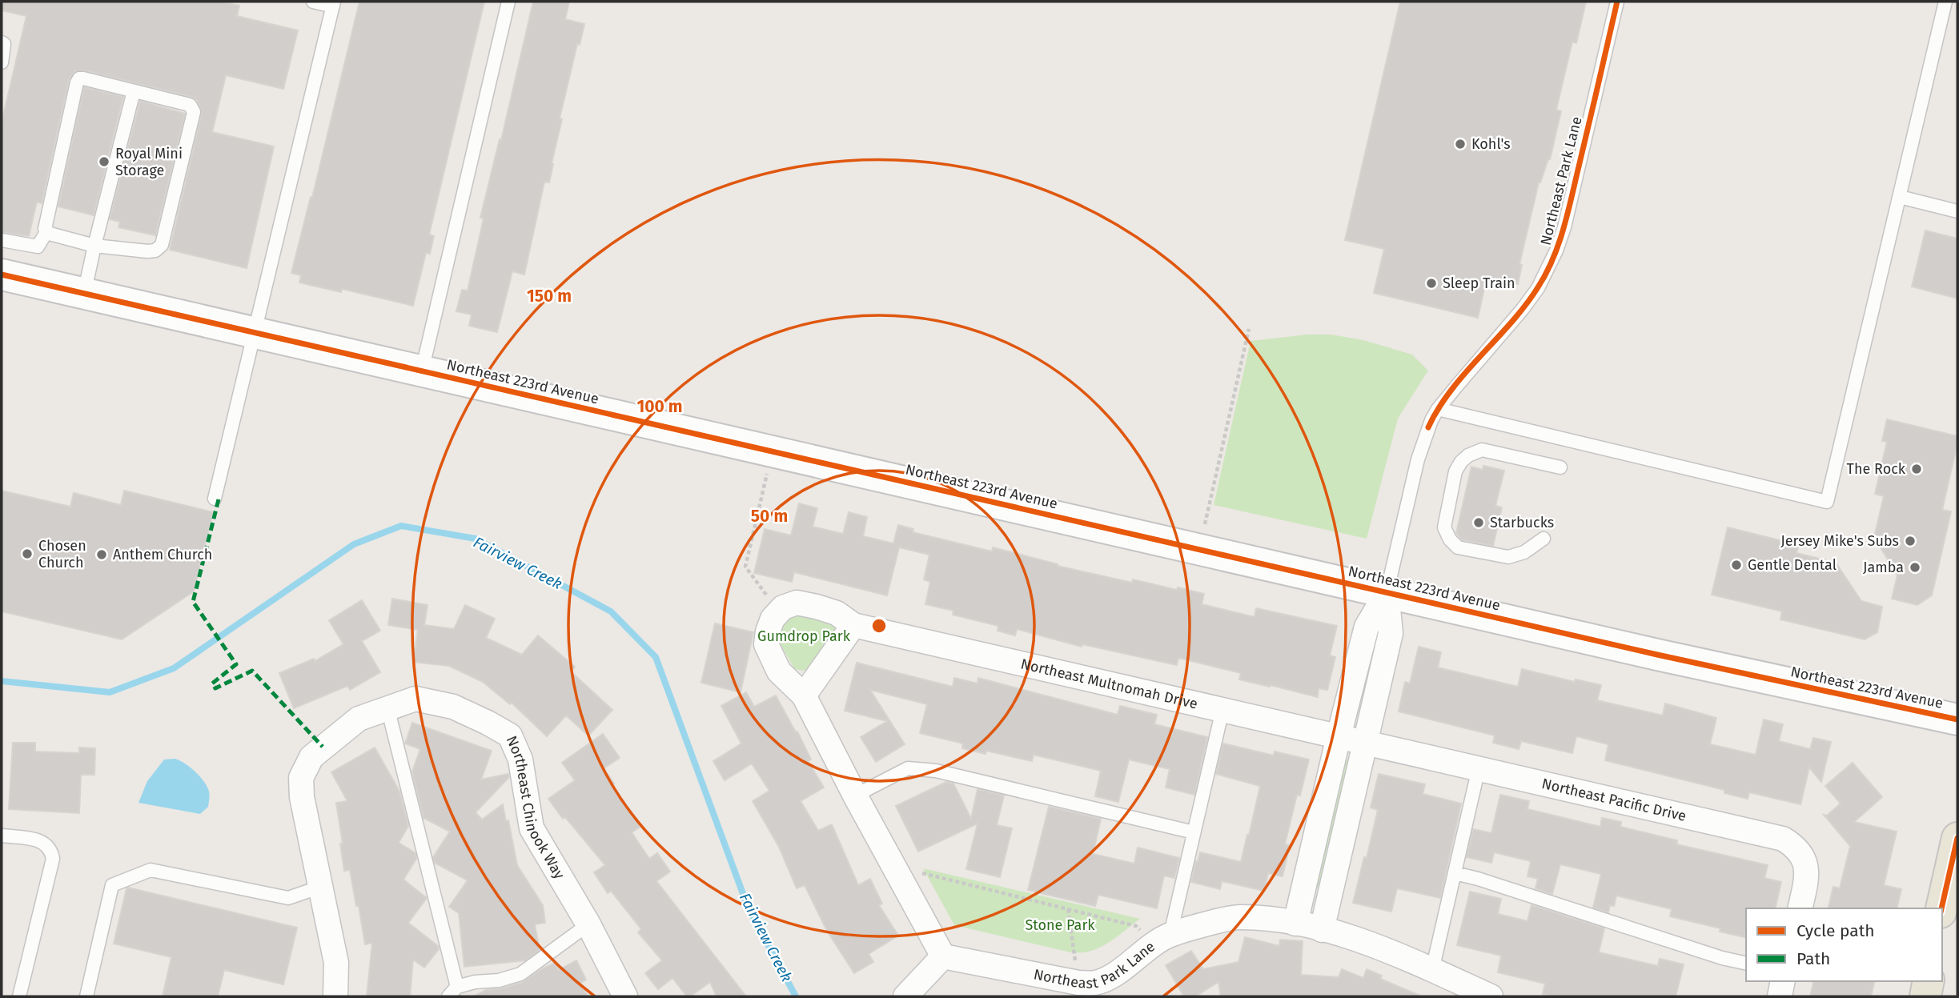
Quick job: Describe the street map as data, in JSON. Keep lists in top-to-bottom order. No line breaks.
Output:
{"streets":{"main road":["Northeast 223rd Avenue"],"street":["Northeast Park Lane","Northeast Multnomah Drive","Northeast Pacific Drive","Northeast Chinook Way"]},"crossings":[["Northeast Park Lane","Northeast 223rd Avenue"],["Northeast Park Lane","Northeast Multnomah Drive"],["Northeast Park Lane","Northeast Pacific Drive"],["Northeast Multnomah Drive","Northeast Pacific Drive"]],"water":["Fairview Creek"],"parks":["Gumdrop Park","Stone Park"],"places":["Kohl's","Royal Mini Storage","Sleep Train","The Rock","Starbucks","Jersey Mike's Subs","Chosen Church","Anthem Church","Gentle Dental","Jamba"],"legend":["Cycle path","Path"],"rings":["150 m","100 m","50 m"]}
